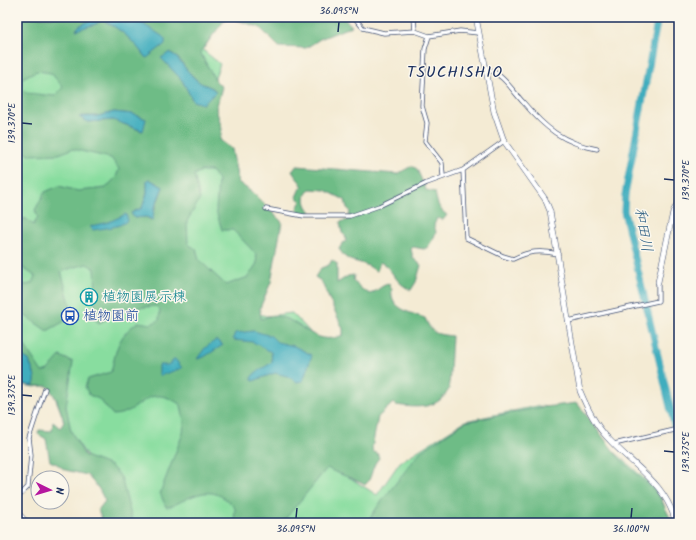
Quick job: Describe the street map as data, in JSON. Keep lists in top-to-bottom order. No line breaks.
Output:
{"districts":["TSUCHISHIO"],"water":["和田川"],"places":{"building":["植物園展示棟"],"bus stop":["植物園前"]},"north":"right","coordinates":["36.095°N","139.370°E","139.375°E","36.100°N"]}
